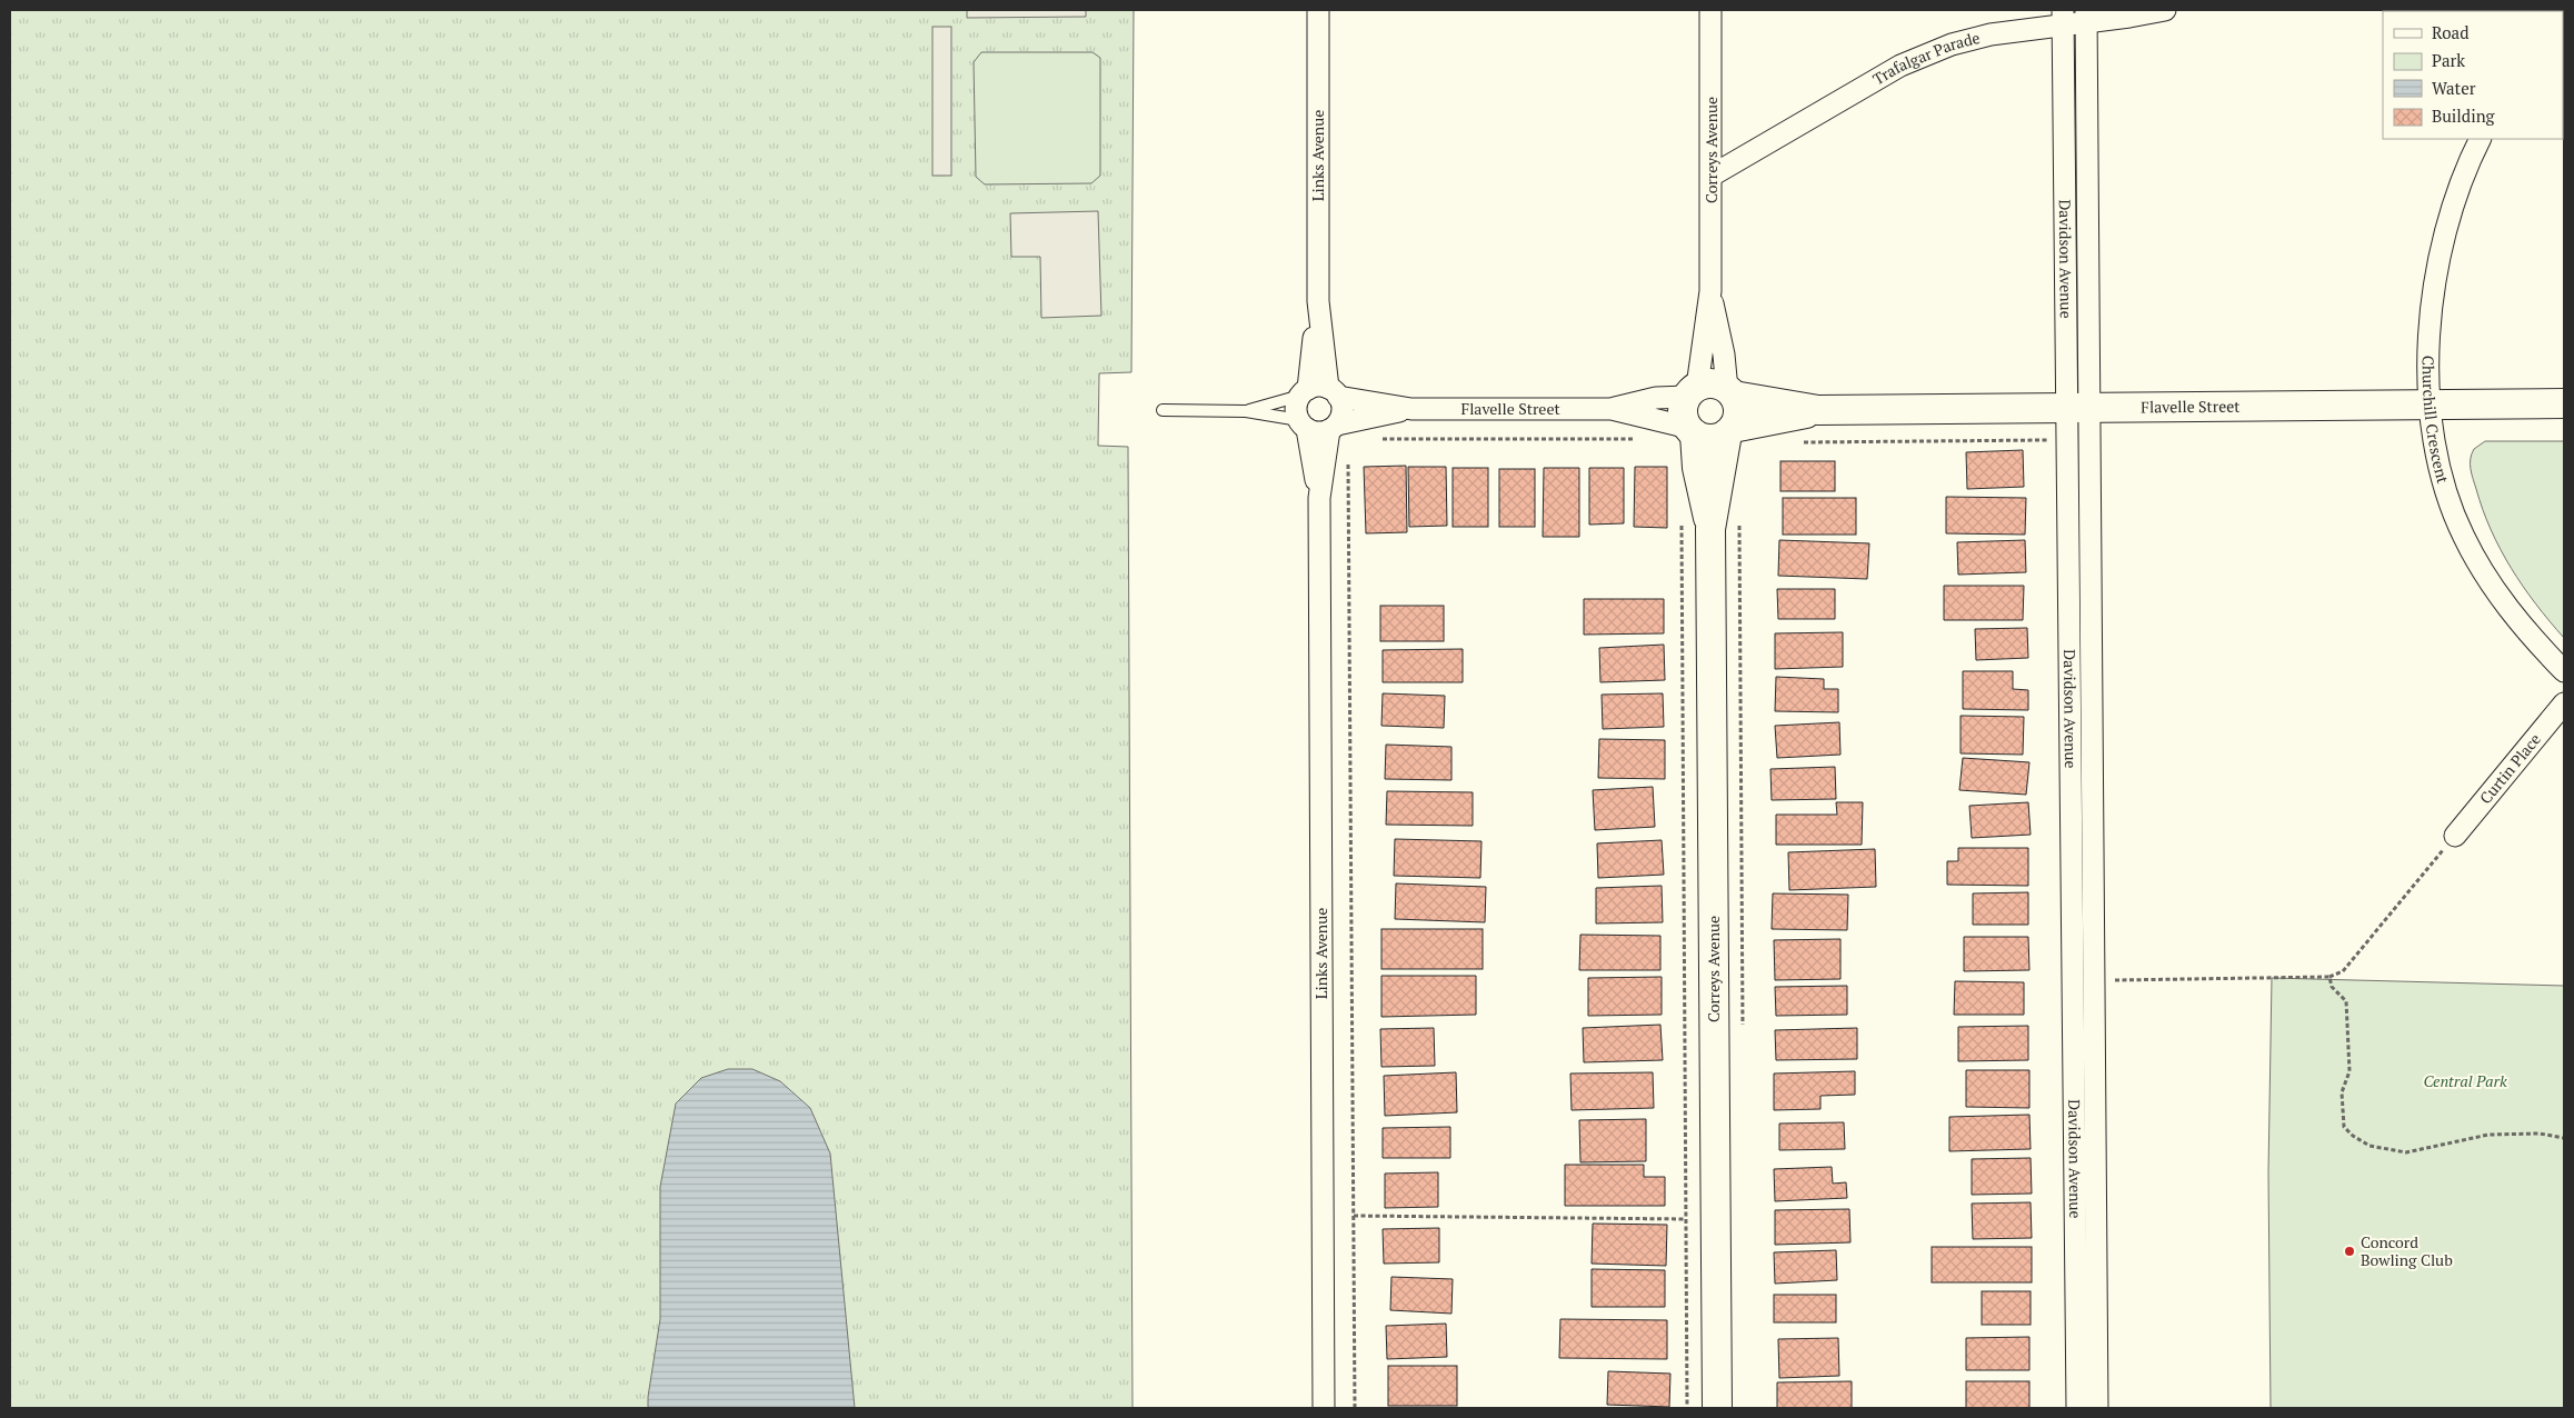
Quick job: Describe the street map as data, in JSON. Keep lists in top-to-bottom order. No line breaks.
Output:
{"streets":{"street":["Trafalgar Parade","Correys Avenue","Links Avenue","Davidson Avenue","Flavelle Street","Churchill Crescent","Curtin Place"]},"crossings":[["Trafalgar Parade","Correys Avenue"],["Trafalgar Parade","Davidson Avenue"],["Correys Avenue","Flavelle Street"],["Links Avenue","Flavelle Street"],["Davidson Avenue","Flavelle Street"],["Flavelle Street","Churchill Crescent"]],"parks":["Central Park"],"places":["Concord Bowling Club"],"legend":["Road","Park","Water","Building"]}
